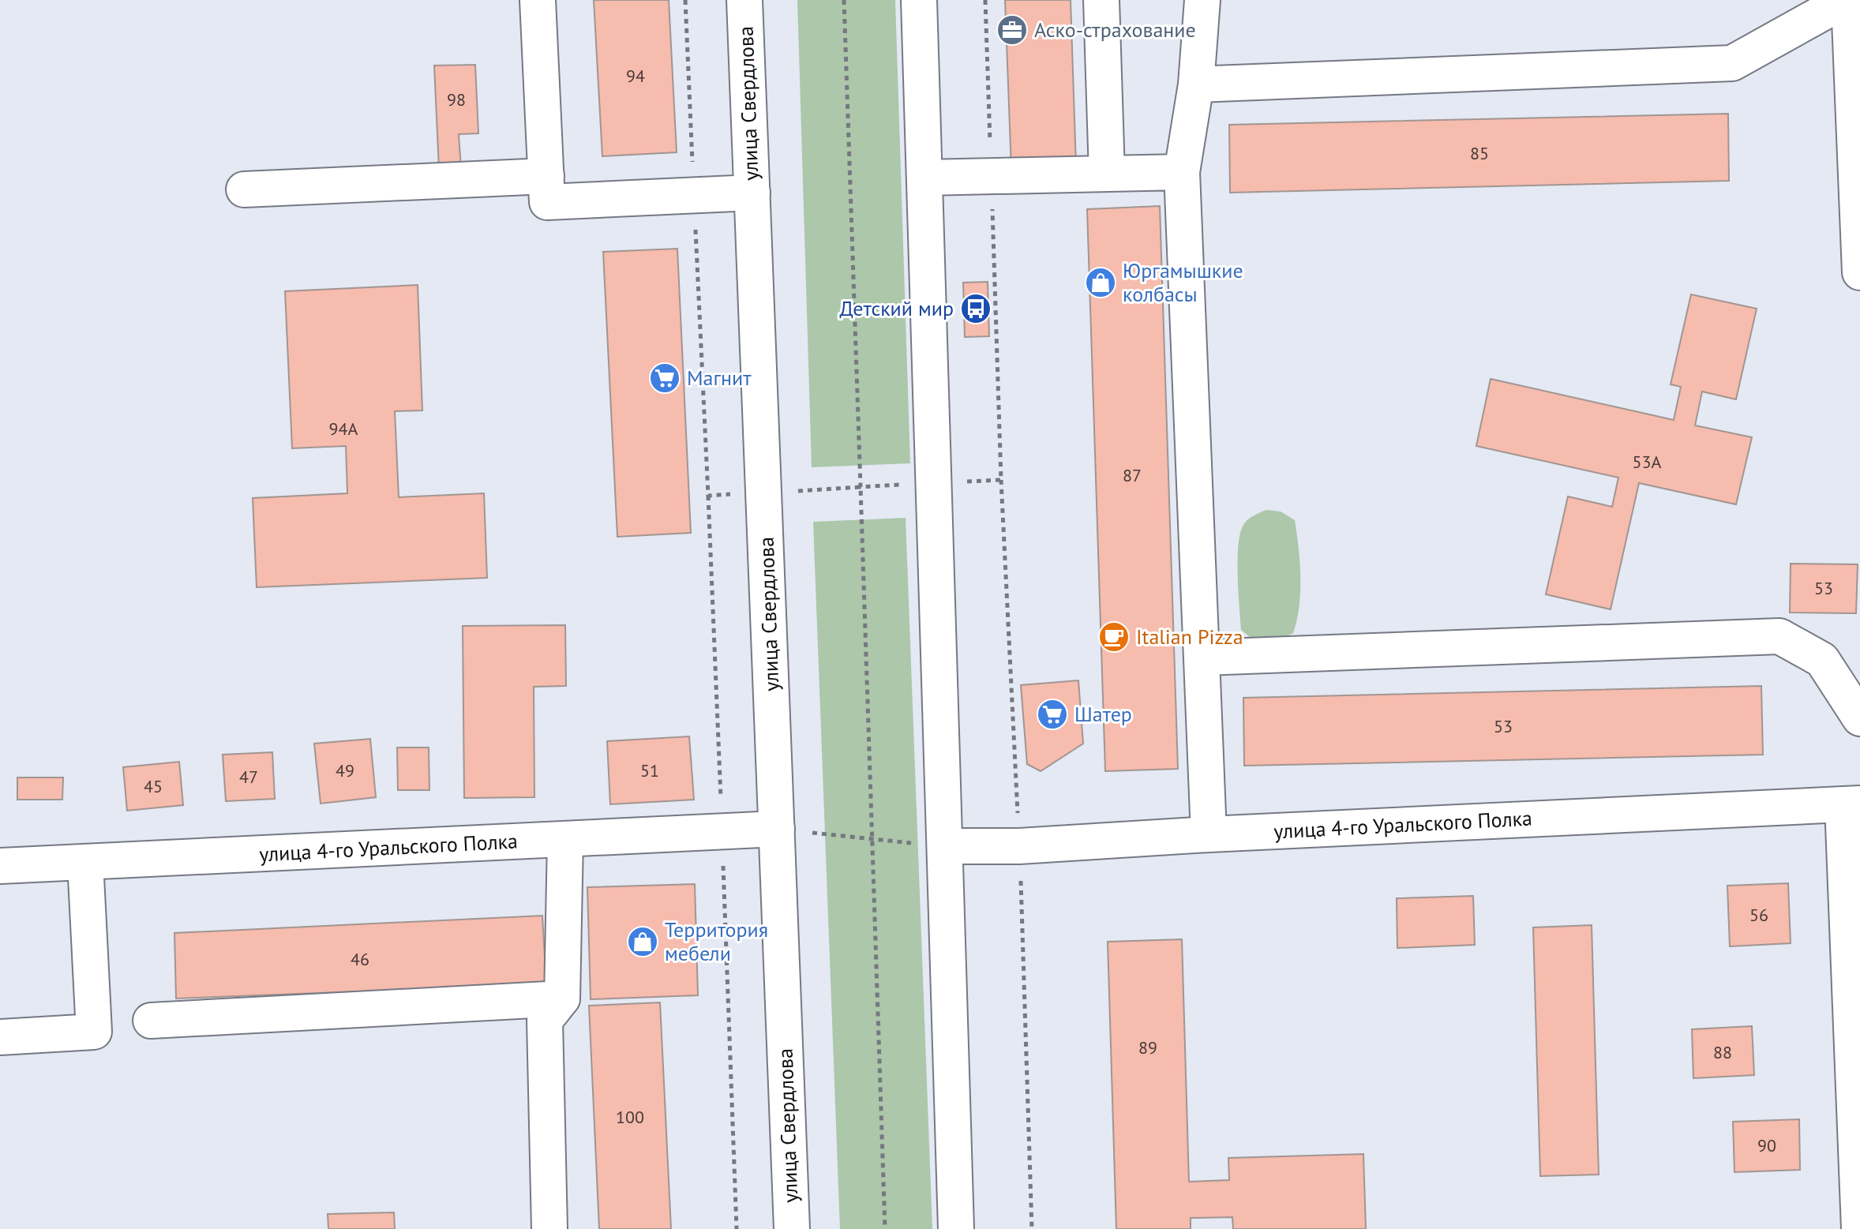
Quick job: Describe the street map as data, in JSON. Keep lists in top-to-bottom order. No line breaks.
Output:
{"streets":{"main road":["улица Свердлова","улица 4-го Уральского Полка"]},"crossings":[["улица Свердлова","улица 4-го Уральского Полка"]],"places":{"office":["Аско-страхование"],"shop":["Юргамышкие колбасы","Территория мебели"],"bus stop":["Детский мир"],"supermarket":["Магнит","Шатер"],"cafe":["Italian Pizza"]},"house_numbers":["94","98","85","94А","53А","87","53","53","49","51","47","45","56","46","89","88","100","90"]}
